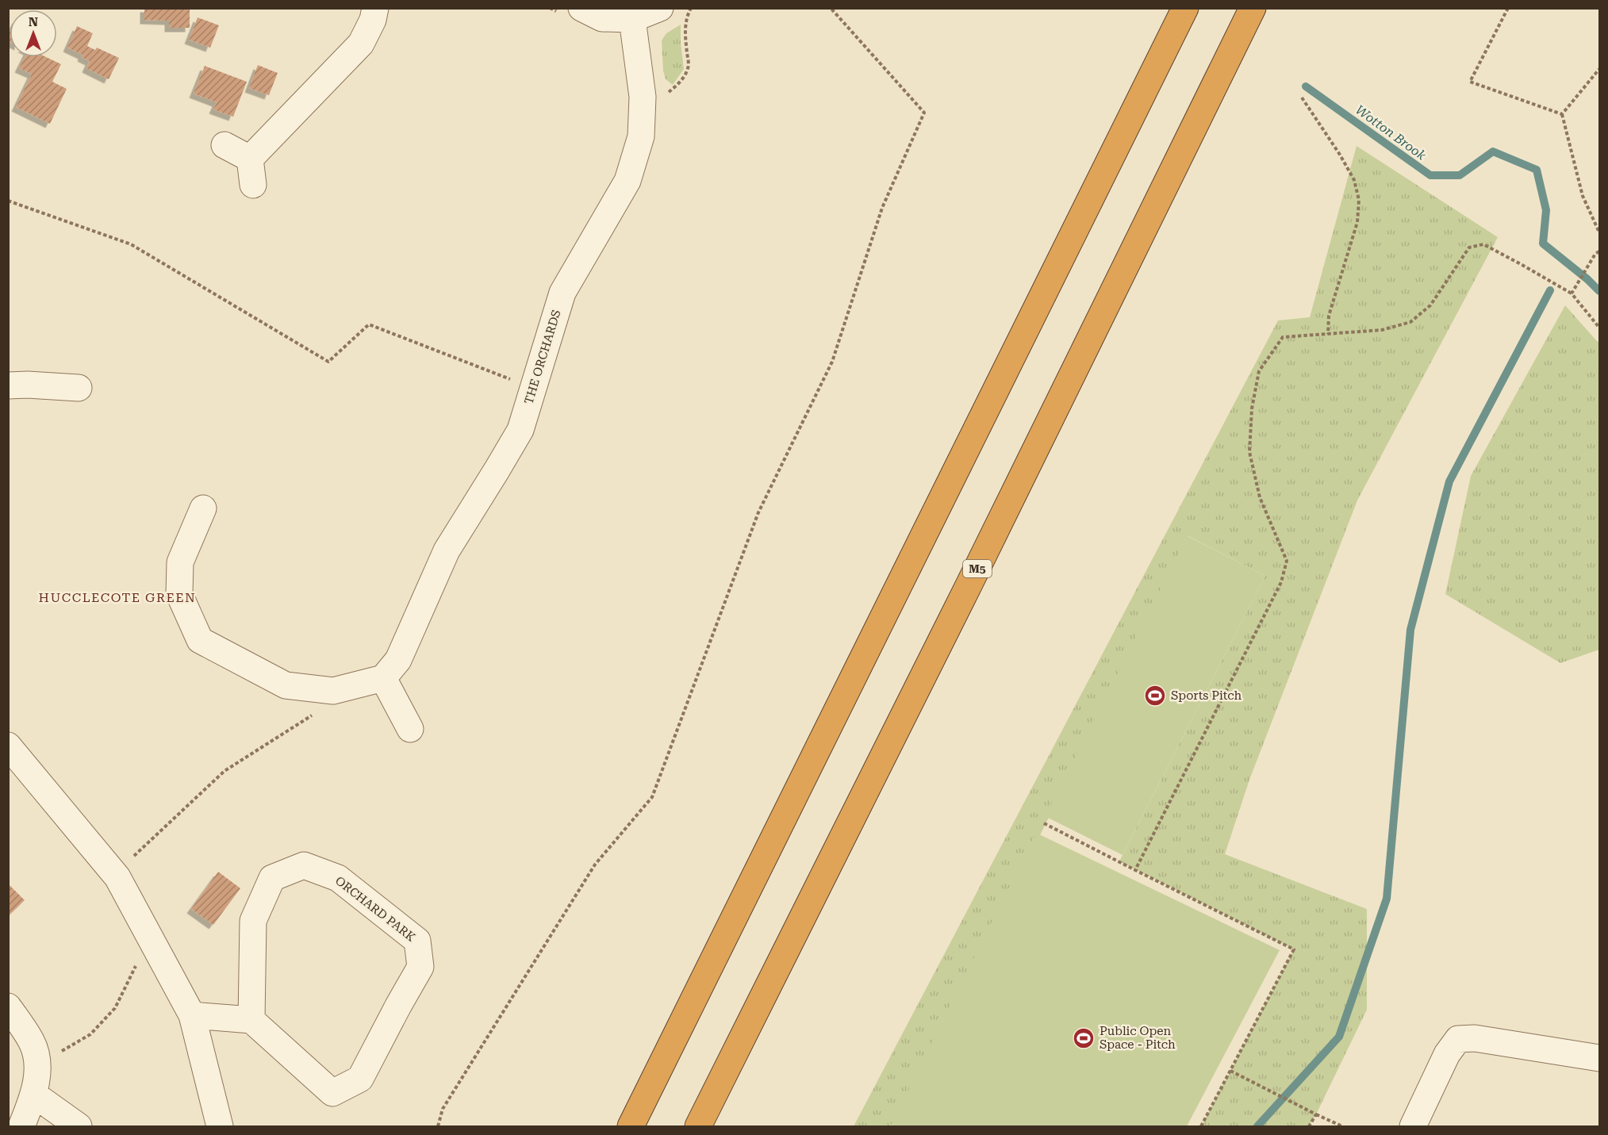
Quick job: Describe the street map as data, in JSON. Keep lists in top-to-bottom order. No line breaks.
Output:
{"streets":{"highway":["M5"],"street":["THE ORCHARDS","ORCHARD PARK"]},"districts":["HUCCLECOTE GREEN"],"water":["Wotton Brook"],"places":{"sports":["Sports Pitch","Public Open Space - Pitch"]},"north":"top"}
